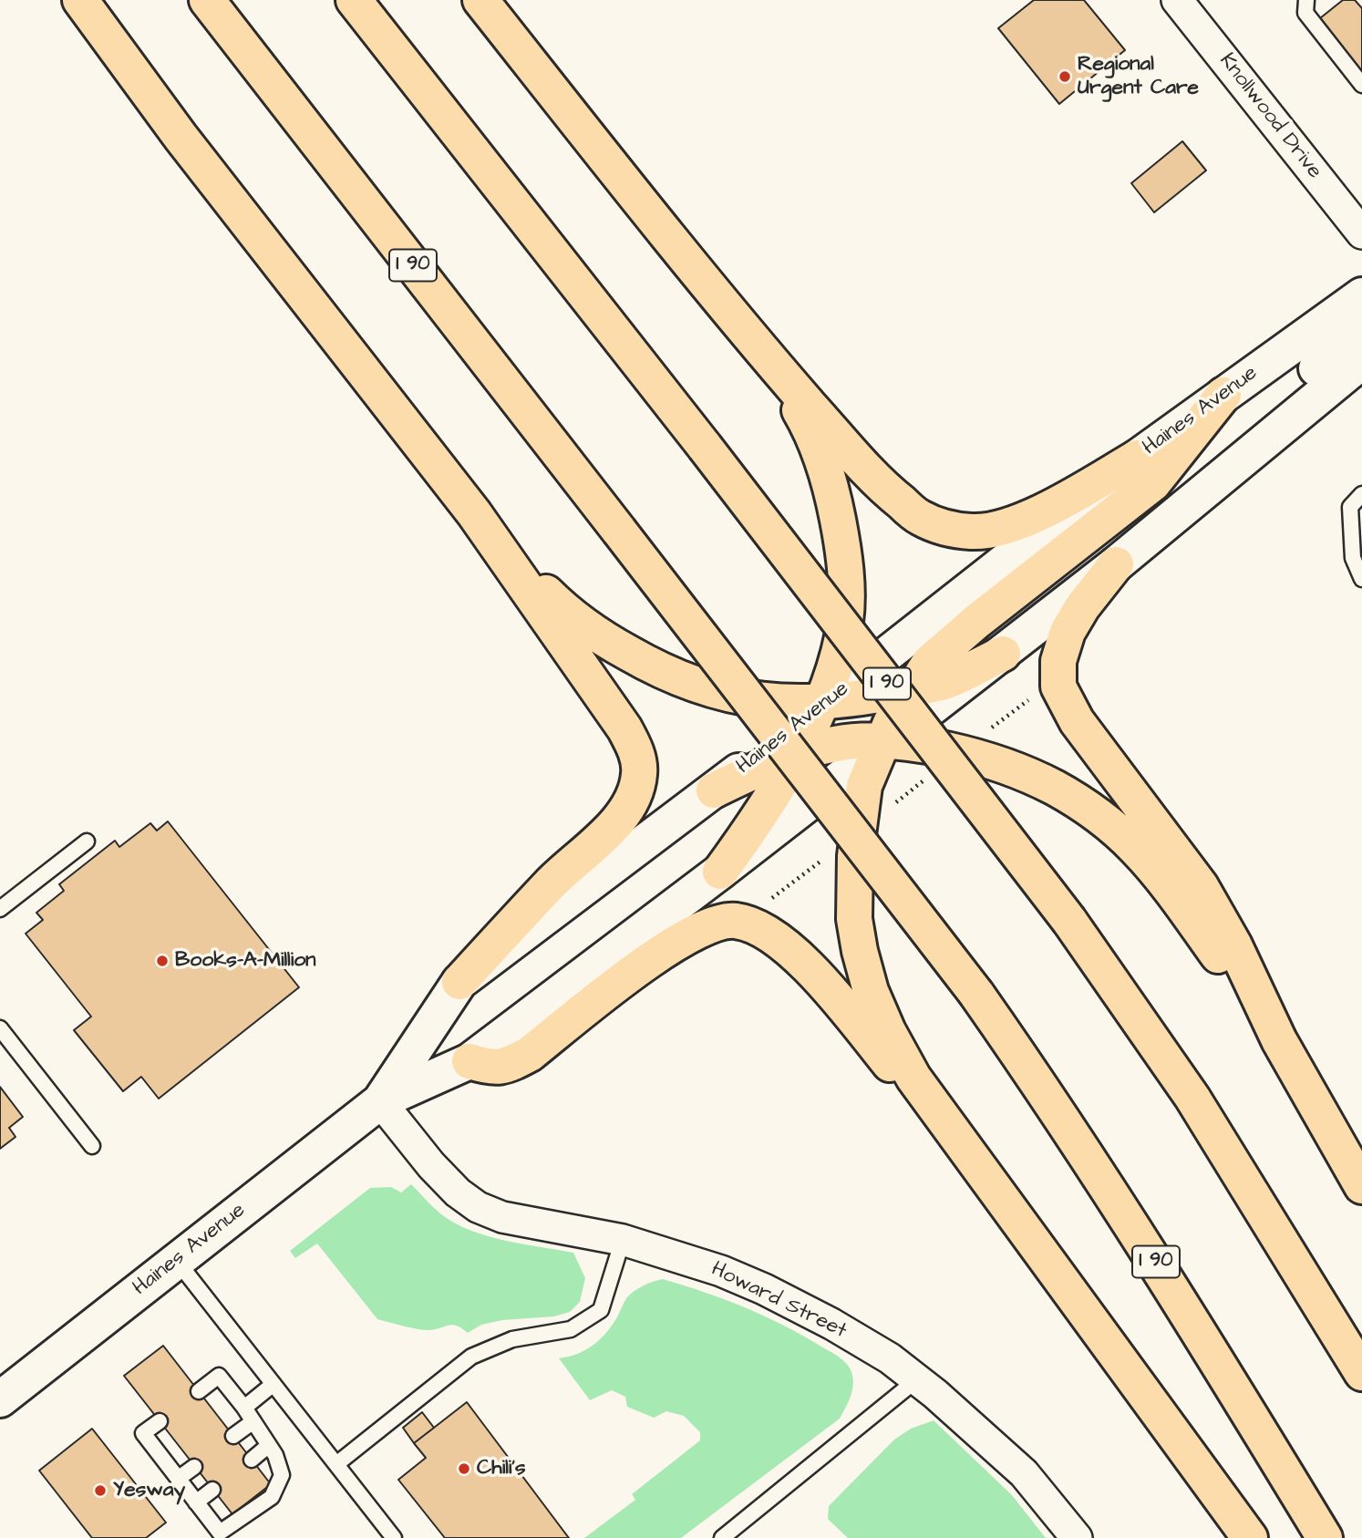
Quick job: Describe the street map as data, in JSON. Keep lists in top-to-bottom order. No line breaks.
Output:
{"streets":{"highway":["I 90"],"main road":["Haines Avenue"],"street":["Knollwood Drive","Howard Street"]},"crossings":[["Haines Avenue","Howard Street"]],"places":["Regional Urgent Care","Books-A-Million","Chili's","Yesway"]}
